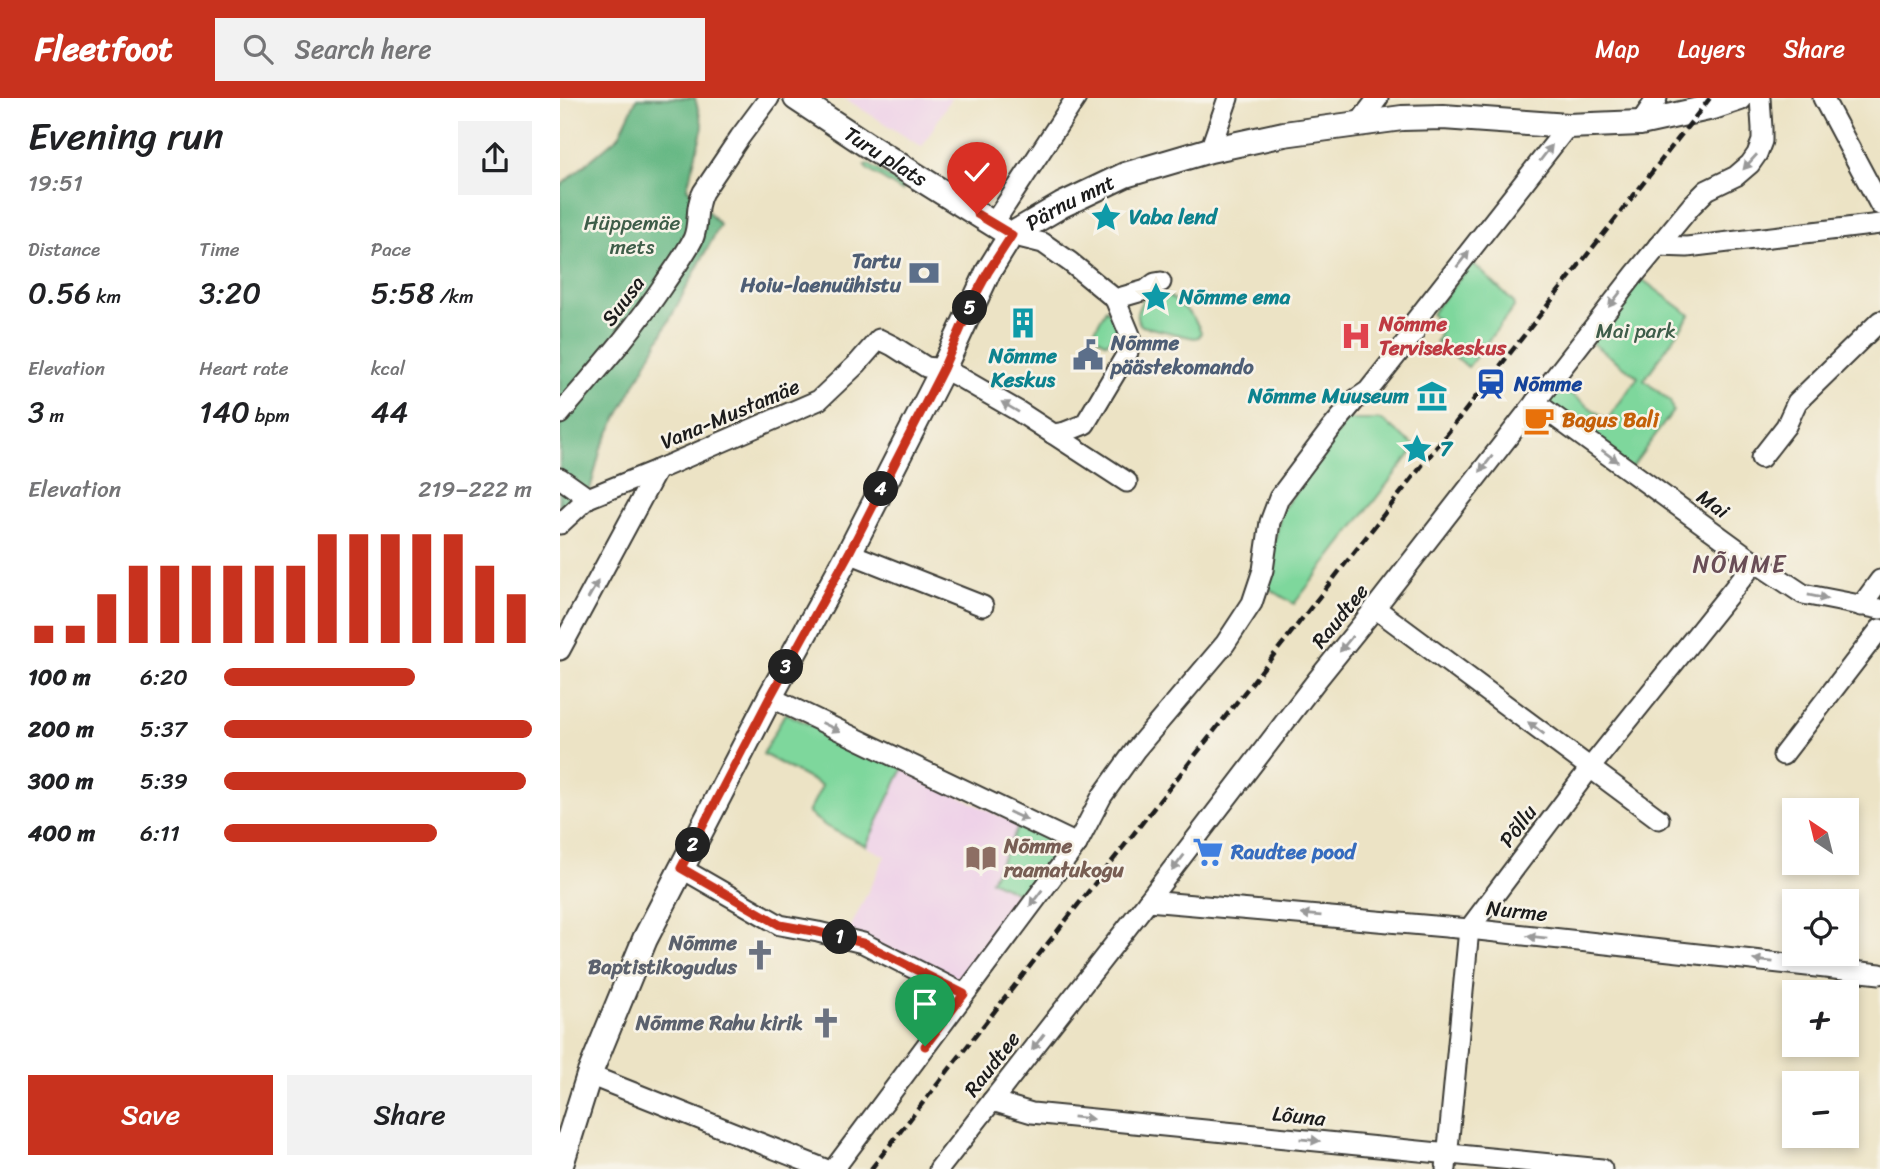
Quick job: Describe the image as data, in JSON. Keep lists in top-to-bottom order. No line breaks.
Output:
{"streets":{"main road":["Turu plats","Pärnu mnt"],"street":["Suusa","Vana-Mustamäe","Mai","Raudtee","Põllu","Nurme","Lõuna"]},"crossings":[["Turu plats","Pärnu mnt"],["Pärnu mnt","Vana-Mustamäe"],["Mai","Raudtee"],["Mai","Põllu"],["Raudtee","Nurme"],["Raudtee","Lõuna"],["Põllu","Nurme"]],"one_way":["Mai","Nurme","Lõuna"],"districts":["NÕMME"],"parks":["Hüppemäe mets","Mai park"],"places":{"place":["Vaba lend","Nõmme ema","7"],"bank":["Tartu Hoiu-laenuühistu"],"building":["Nõmme Keskus"],"hospital":["Nõmme Tervisekeskus"],"public building":["Nõmme päästekomando"],"station":["Nõmme"],"museum":["Nõmme Muuseum"],"cafe":["Bagus Bali"],"supermarket":["Raudtee pood"],"library":["Nõmme raamatukogu"],"church":["Nõmme Baptistikogudus","Nõmme Rahu kirik"]},"north":"top left","page":{"header":"Fleetfoot","search":"Search here","nav":["Map","Layers","Share"],"heading":["Evening run","19:51"],"stats":[["Distance","0.56 km"],["Time","3:20"],["Pace","5:58 /km"],["Elevation","3 m"],["Heart rate","140 bpm"],["kcal","44"]],"pins":["5","4","3","2","1"],"chart":["Elevation","219–222 m"],"list":[{"name":"100 m","note":"6:20"},{"name":"200 m","note":"5:37"},{"name":"300 m","note":"5:39"},{"name":"400 m","note":"6:11"}],"map_buttons":["+","−"],"buttons":["Save","Share"]}}
